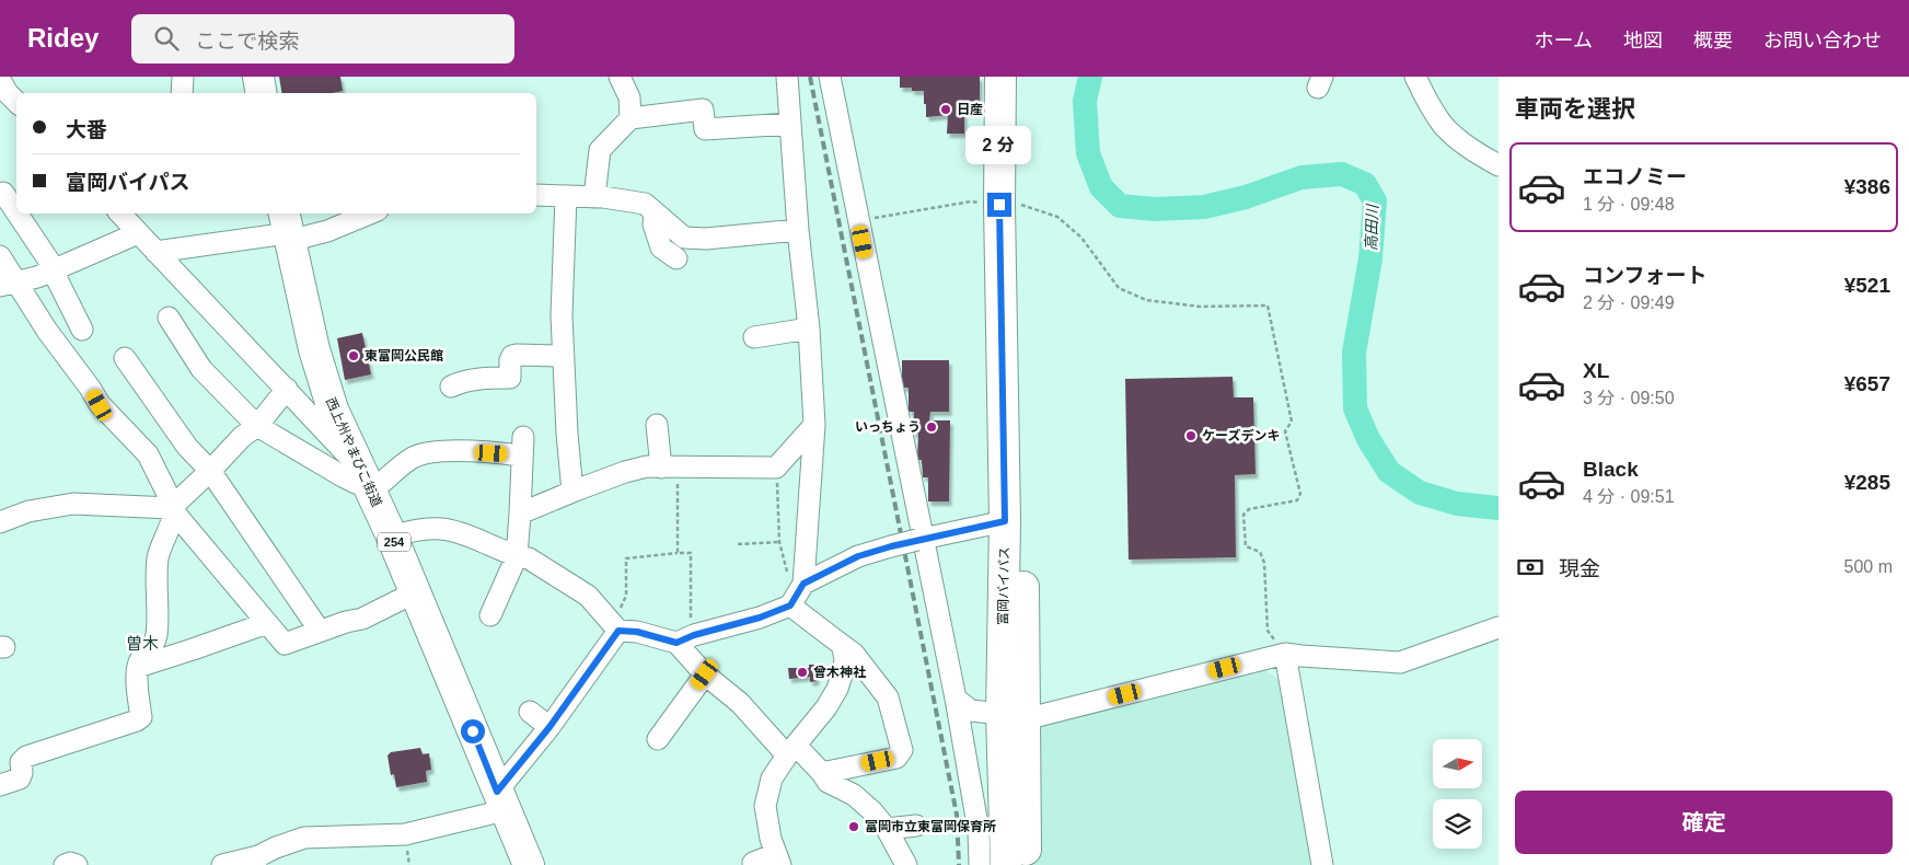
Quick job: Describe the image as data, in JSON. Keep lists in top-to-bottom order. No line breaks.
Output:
{"streets":{"highway":["西上州やまびこ街道","254","富岡バイパス"]},"districts":["曽木"],"water":["高田川"],"places":["日産","東富岡公民館","いっちょう","ケーズデンキ","曾木神社","富岡市立東富岡保育所"],"north":"right","page":{"header":"Ridey","search":"ここで検索","nav":["ホーム","地図","概要","お問い合わせ"],"heading":"車両を選択","banner":["大番","富岡バイパス"],"bubble":"2 分","list":[{"name":"エコノミー","note":"1 分 · 09:48","value":"¥386"},{"name":"コンフォート","note":"2 分 · 09:49","value":"¥521"},{"name":"XL","note":"3 分 · 09:50","value":"¥657"},{"name":"Black","note":"4 分 · 09:51","value":"¥285"}],"pay":["現金","500 m"],"buttons":"確定"}}
